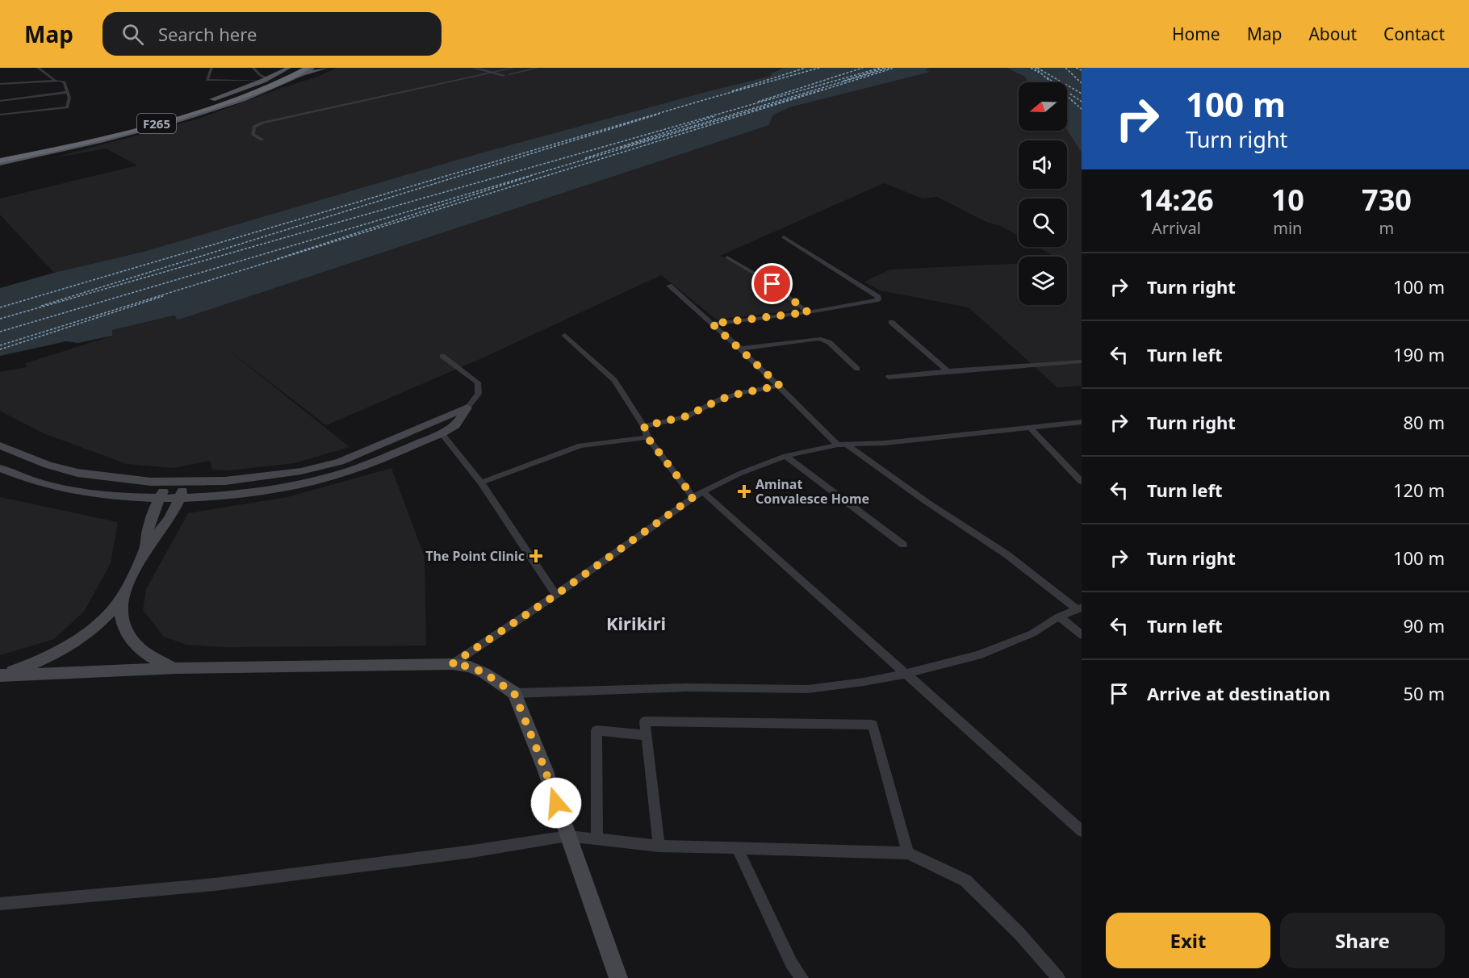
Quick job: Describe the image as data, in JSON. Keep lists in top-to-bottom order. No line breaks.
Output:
{"streets":{"highway":["F265"]},"districts":["Kirikiri"],"places":{"health":["Aminat Convalesce Home","The Point Clinic"]},"north":"left","page":{"header":"Map","search":"Search here","nav":["Home","Map","About","Contact"],"turn":["100 m","Turn right"],"eta":["14:26","Arrival","10","min","730","m"],"list":[{"name":"Turn right","value":"100 m"},{"name":"Turn left","value":"190 m"},{"name":"Turn right","value":"80 m"},{"name":"Turn left","value":"120 m"},{"name":"Turn right","value":"100 m"},{"name":"Turn left","value":"90 m"},{"name":"Arrive at destination","value":"50 m"}],"buttons":["Exit","Share"]}}
